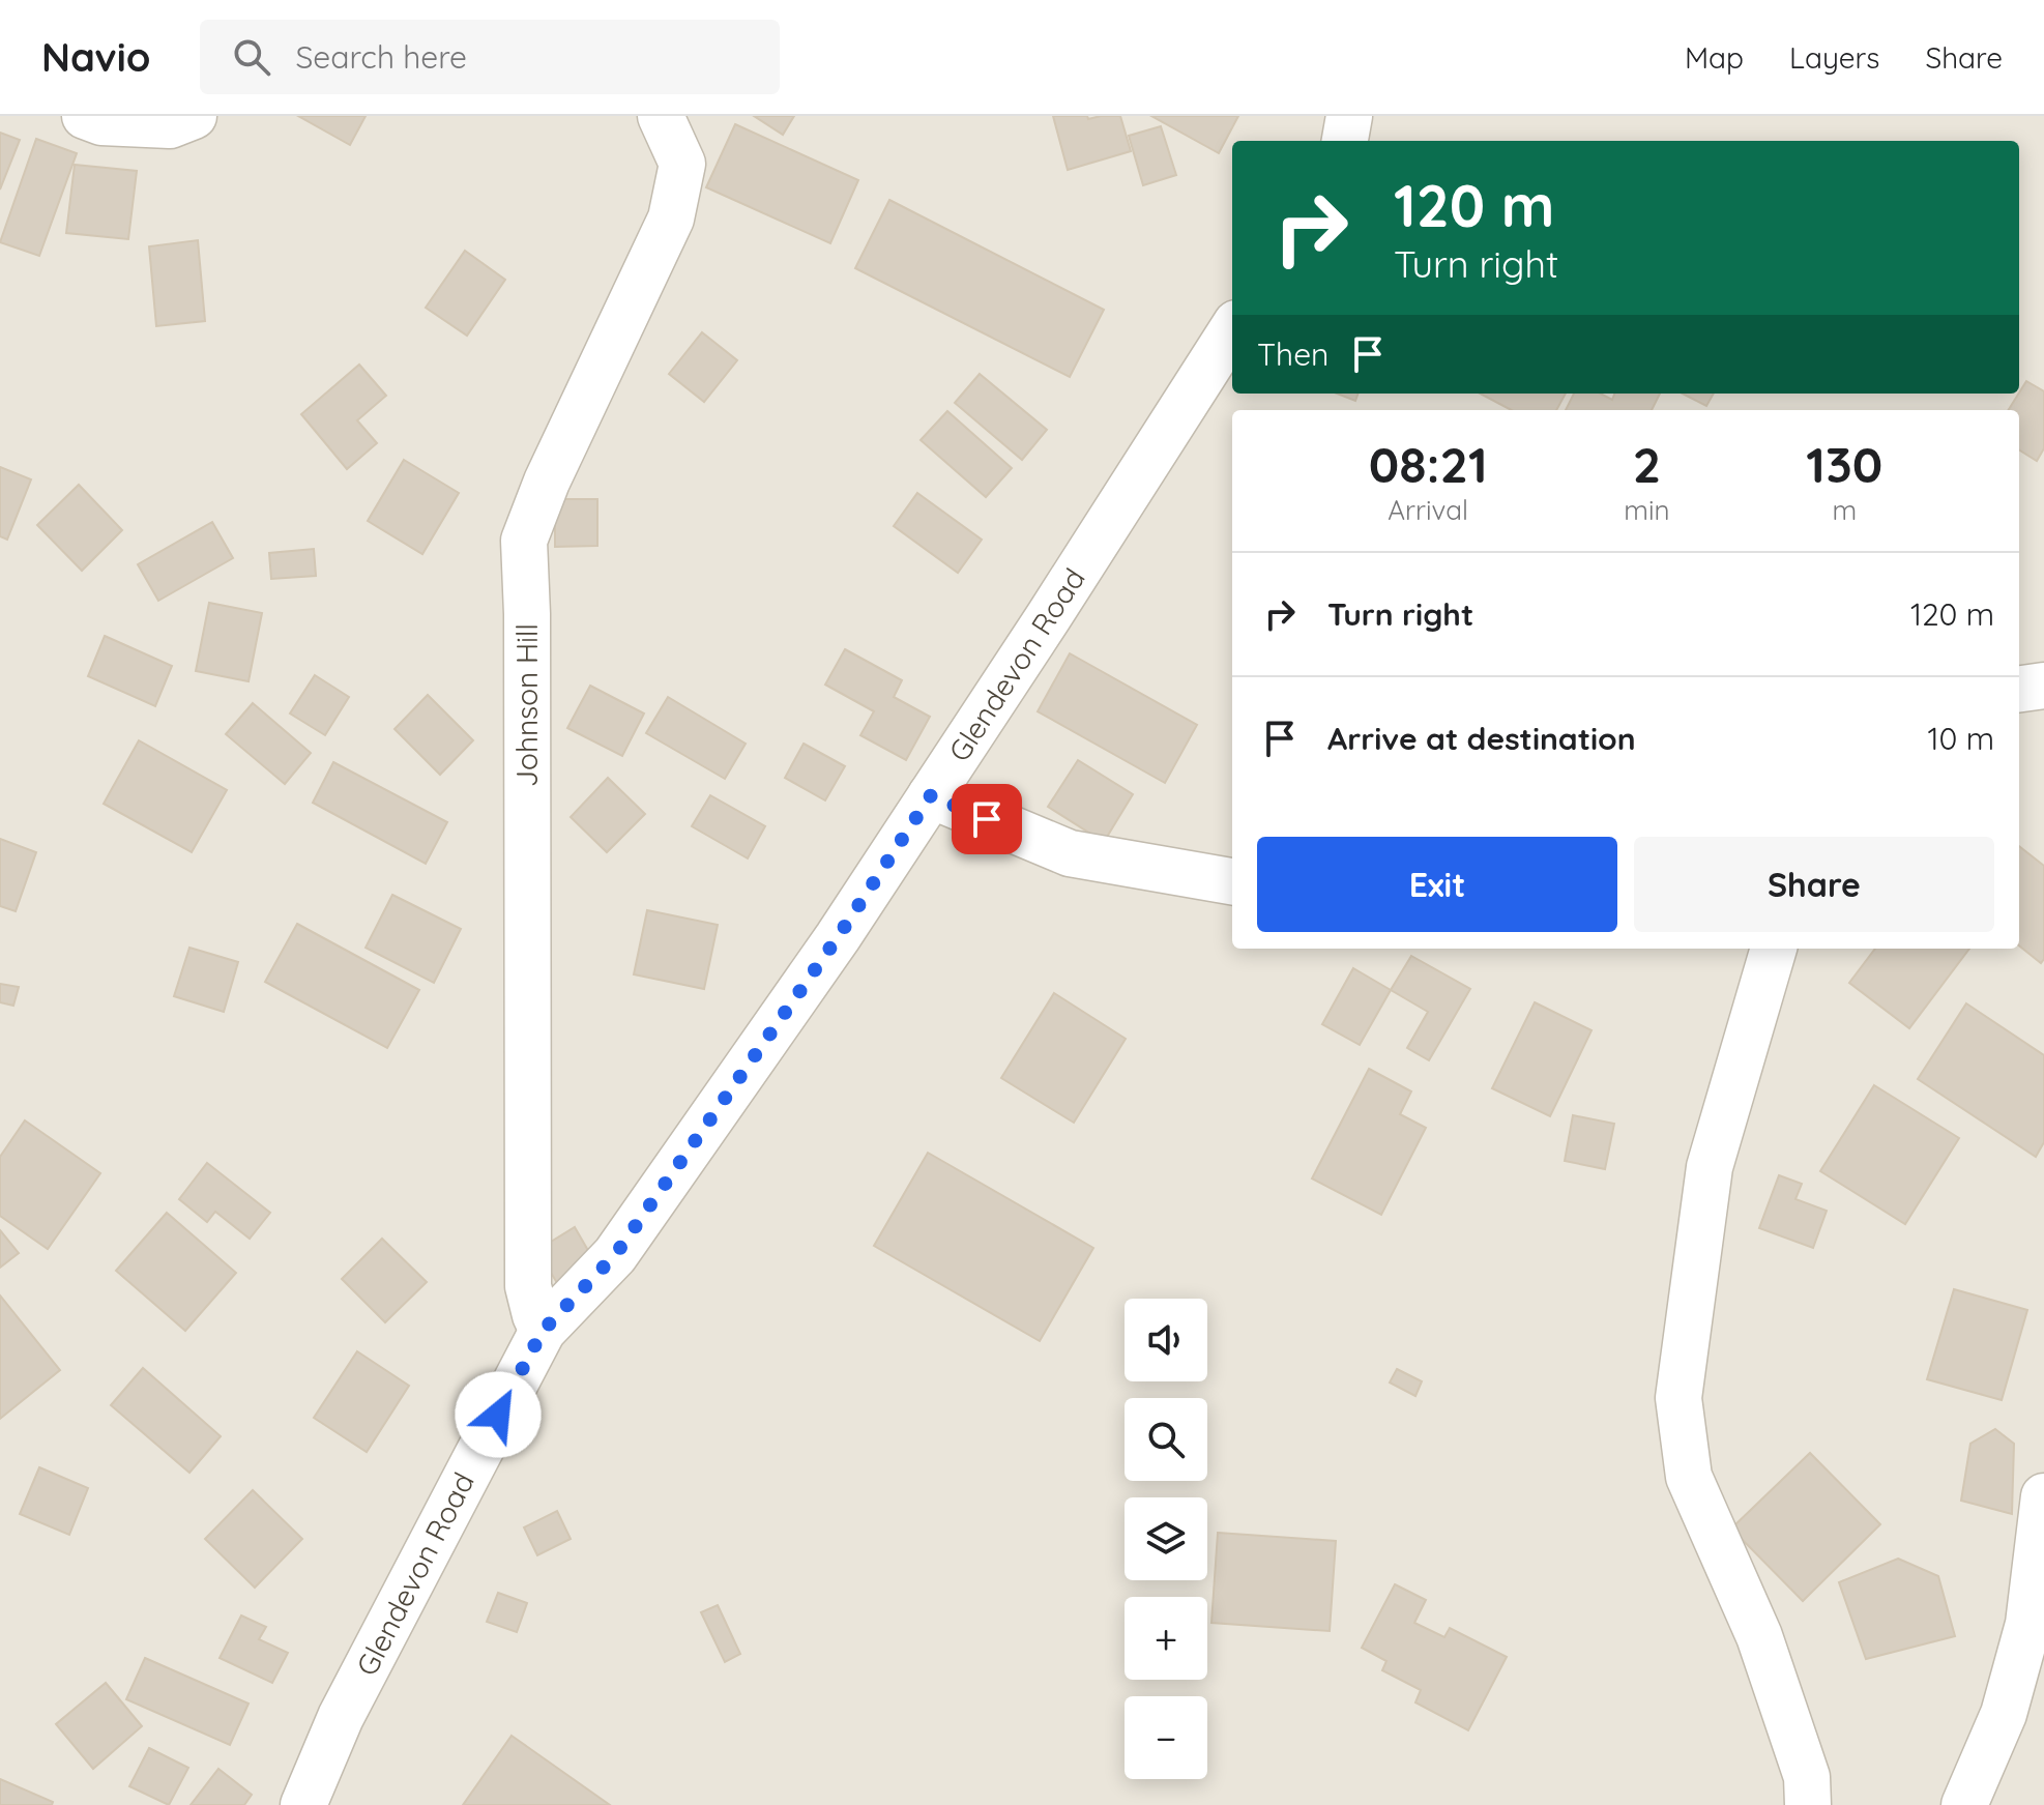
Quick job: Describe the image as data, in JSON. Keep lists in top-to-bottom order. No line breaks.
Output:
{"streets":{"street":["Glendevon Road","Johnson Hill"]},"crossings":[["Glendevon Road","Johnson Hill"]],"page":{"header":"Navio","search":"Search here","nav":["Map","Layers","Share"],"turn":["120 m","Turn right"],"then":"Then","eta":["08:21","Arrival","2","min","130","m"],"list":[{"name":"Turn right","value":"120 m"},{"name":"Arrive at destination","value":"10 m"}],"buttons":["Exit","Share"],"map_buttons":["+","−"]}}
